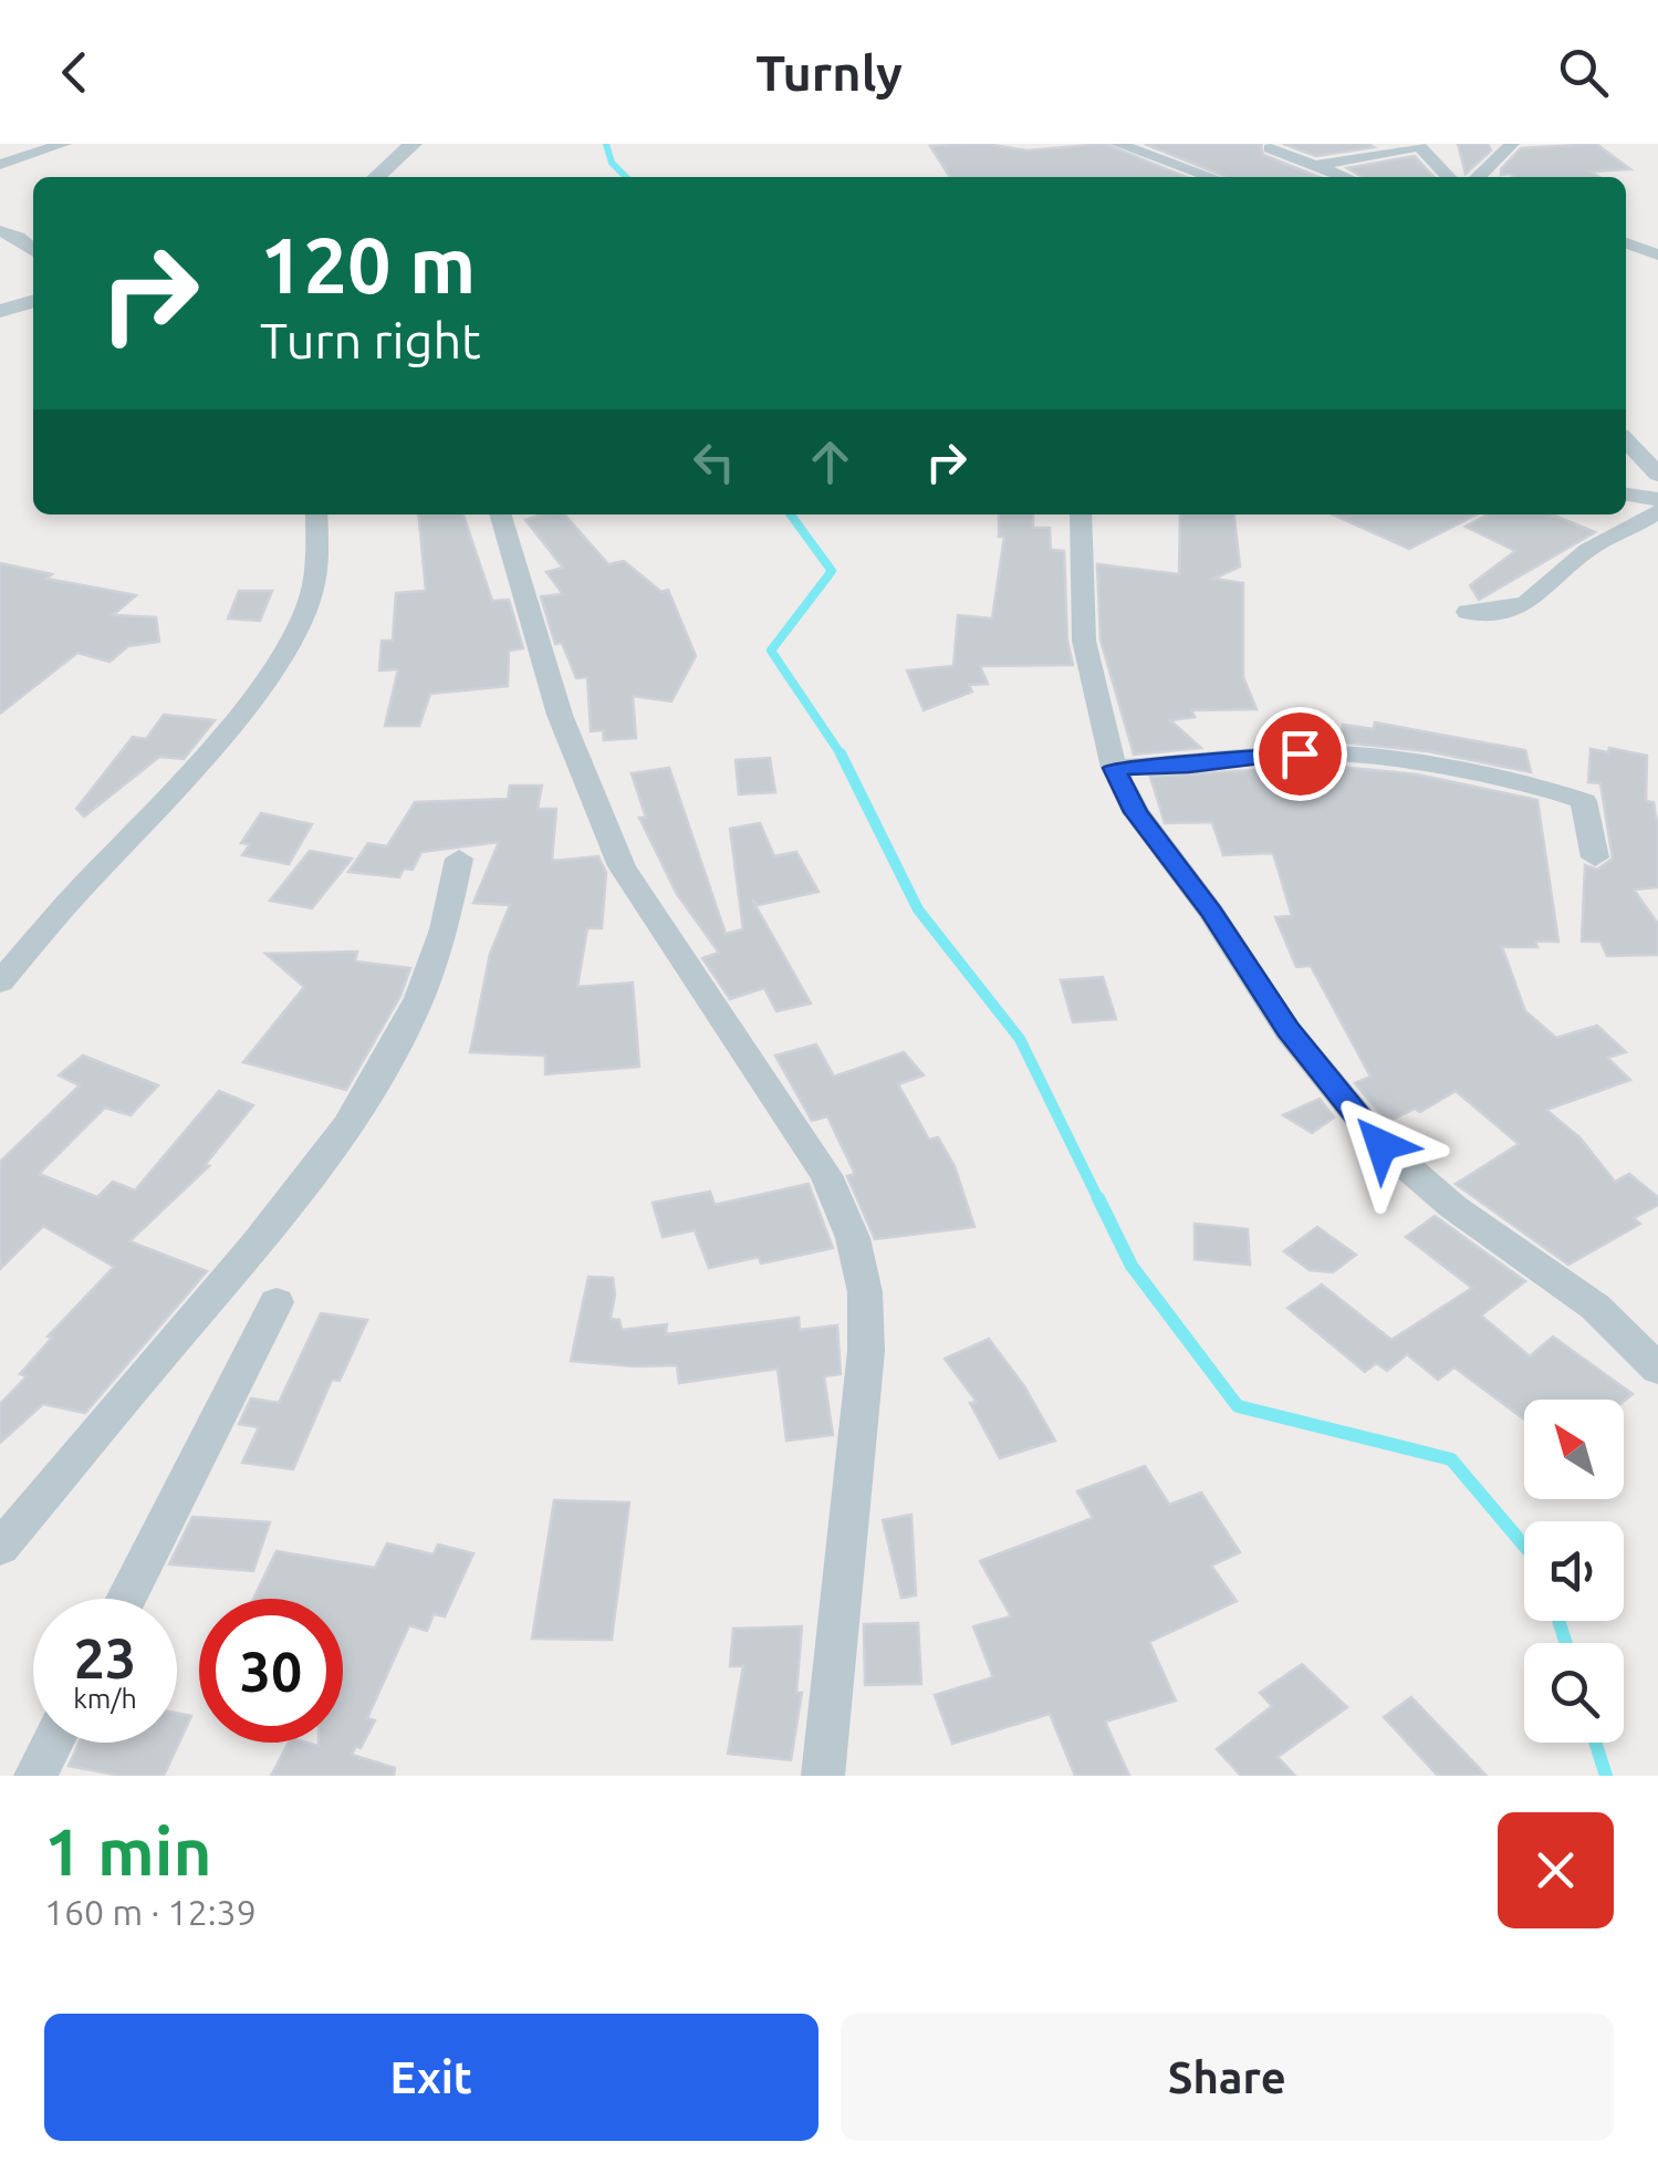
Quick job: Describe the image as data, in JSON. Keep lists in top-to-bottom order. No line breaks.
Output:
{"north":"top left","page":{"header":"Turnly","turn":["120 m","Turn right"],"speed":"23 km/h","limit":"30","heading":["1 min","160 m · 12:39"],"buttons":["Exit","Share"]}}
